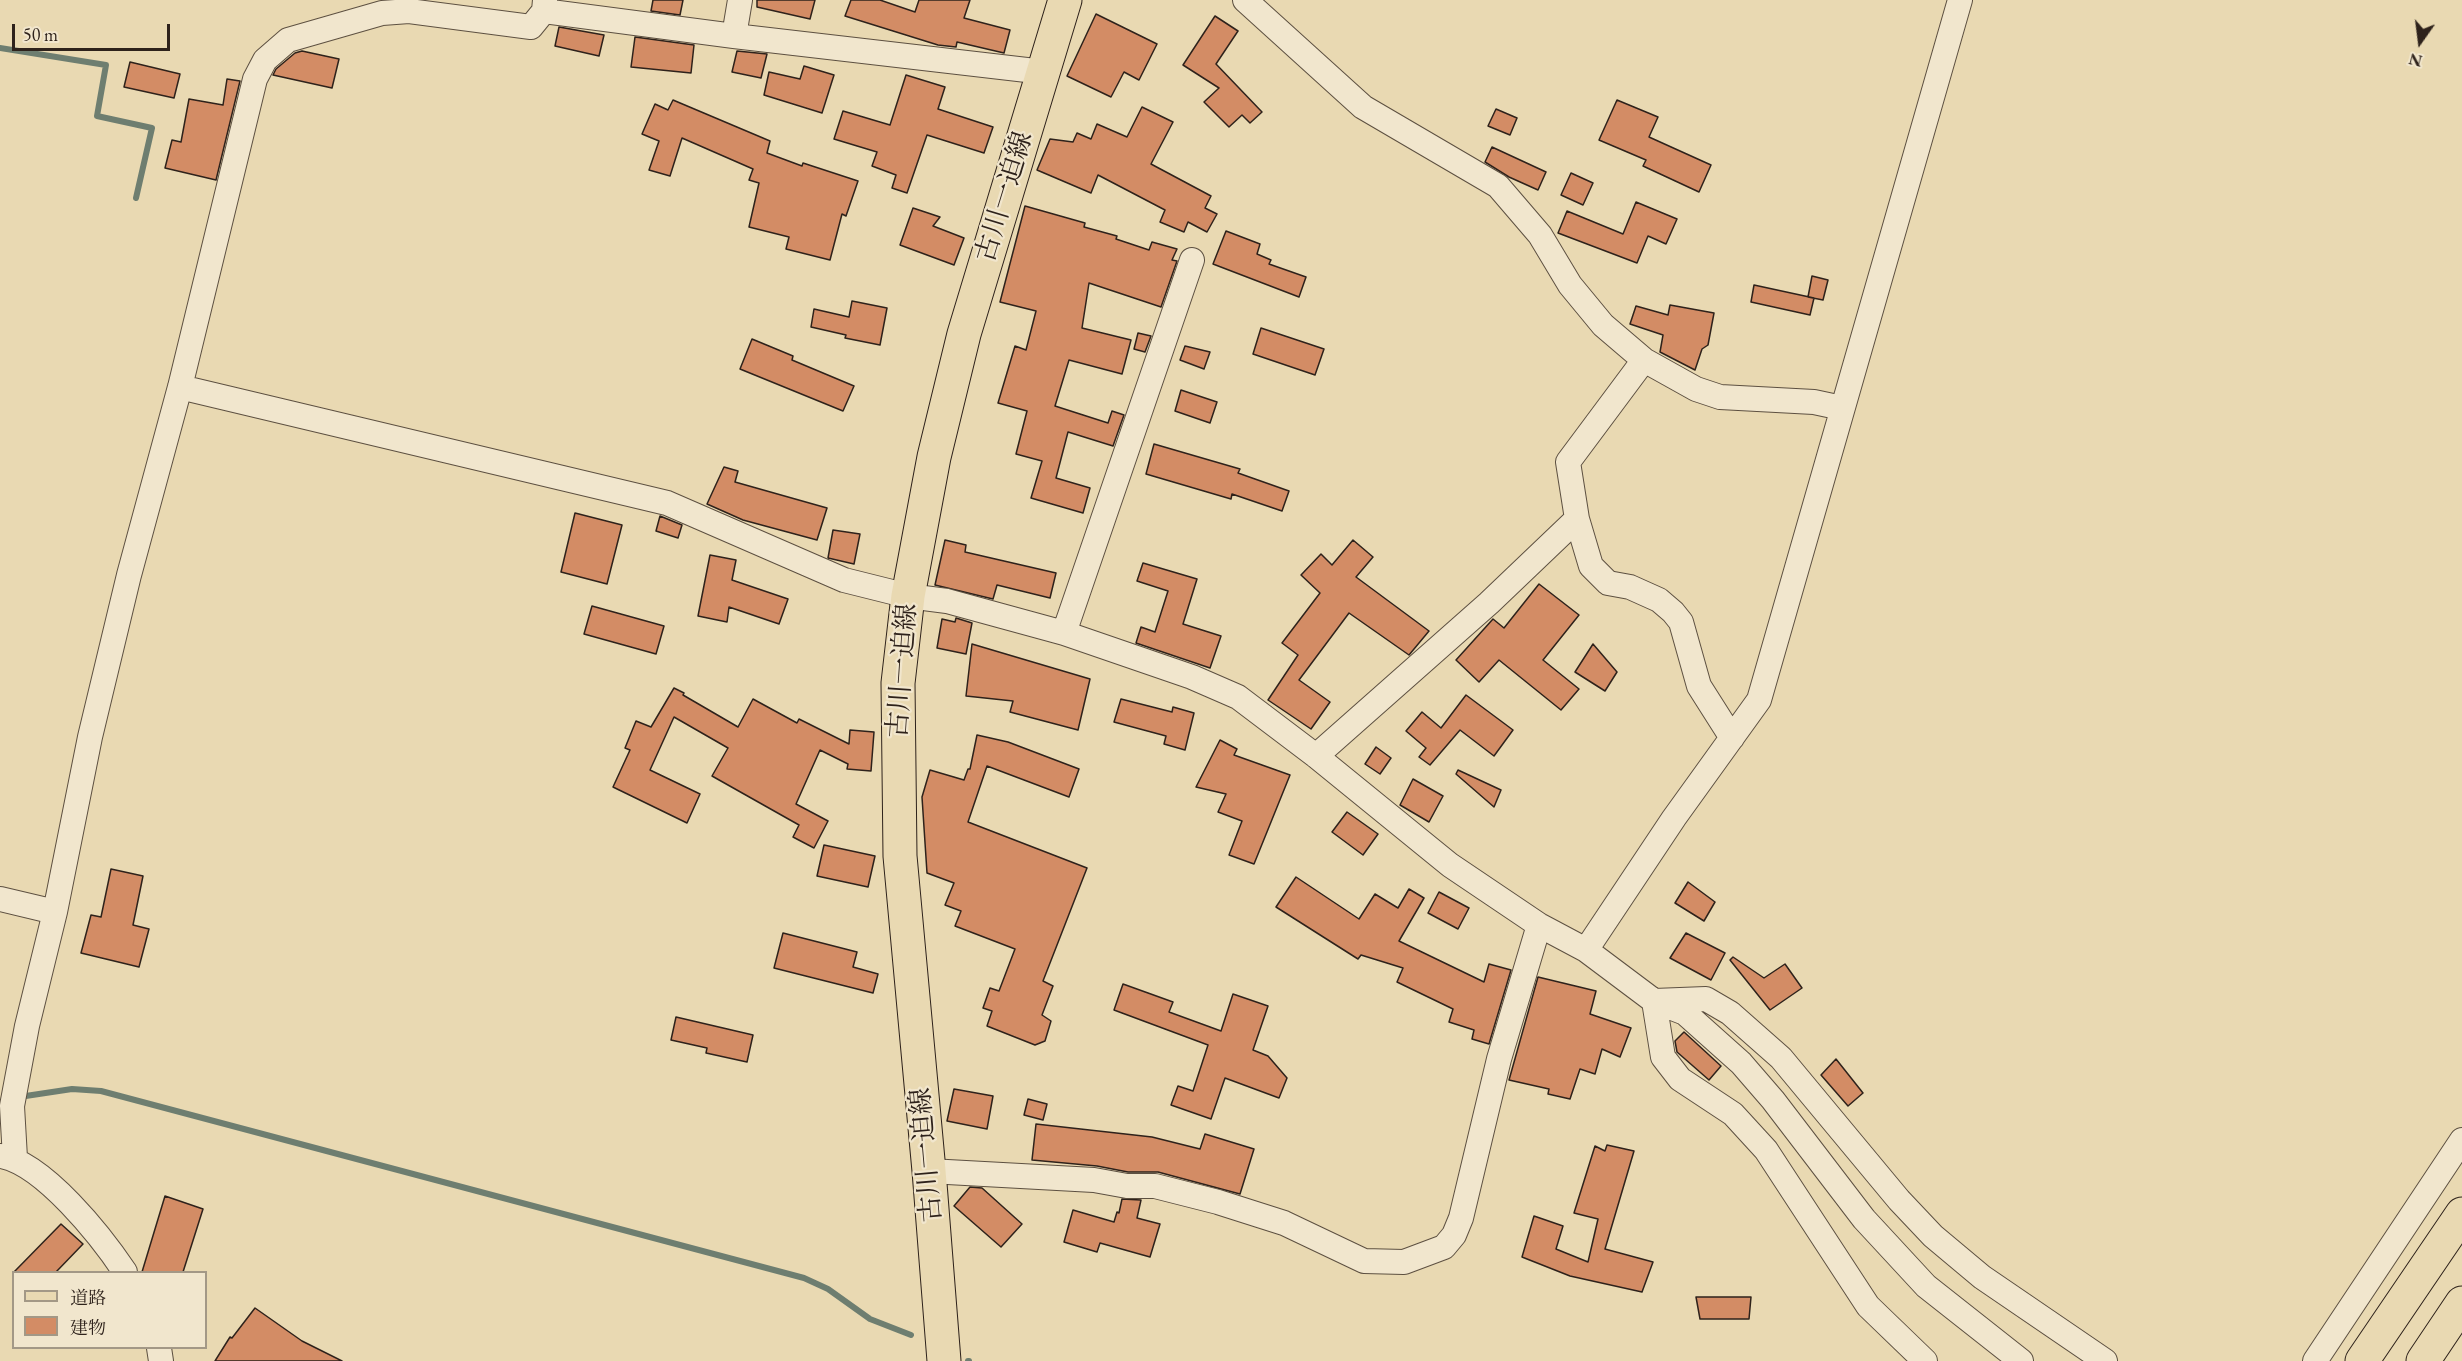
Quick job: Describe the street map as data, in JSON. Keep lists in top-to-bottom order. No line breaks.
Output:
{"streets":{"main road":["古川一迫線"]},"legend":["道路","建物"],"scale_bar":"50 m","north":"bottom"}
